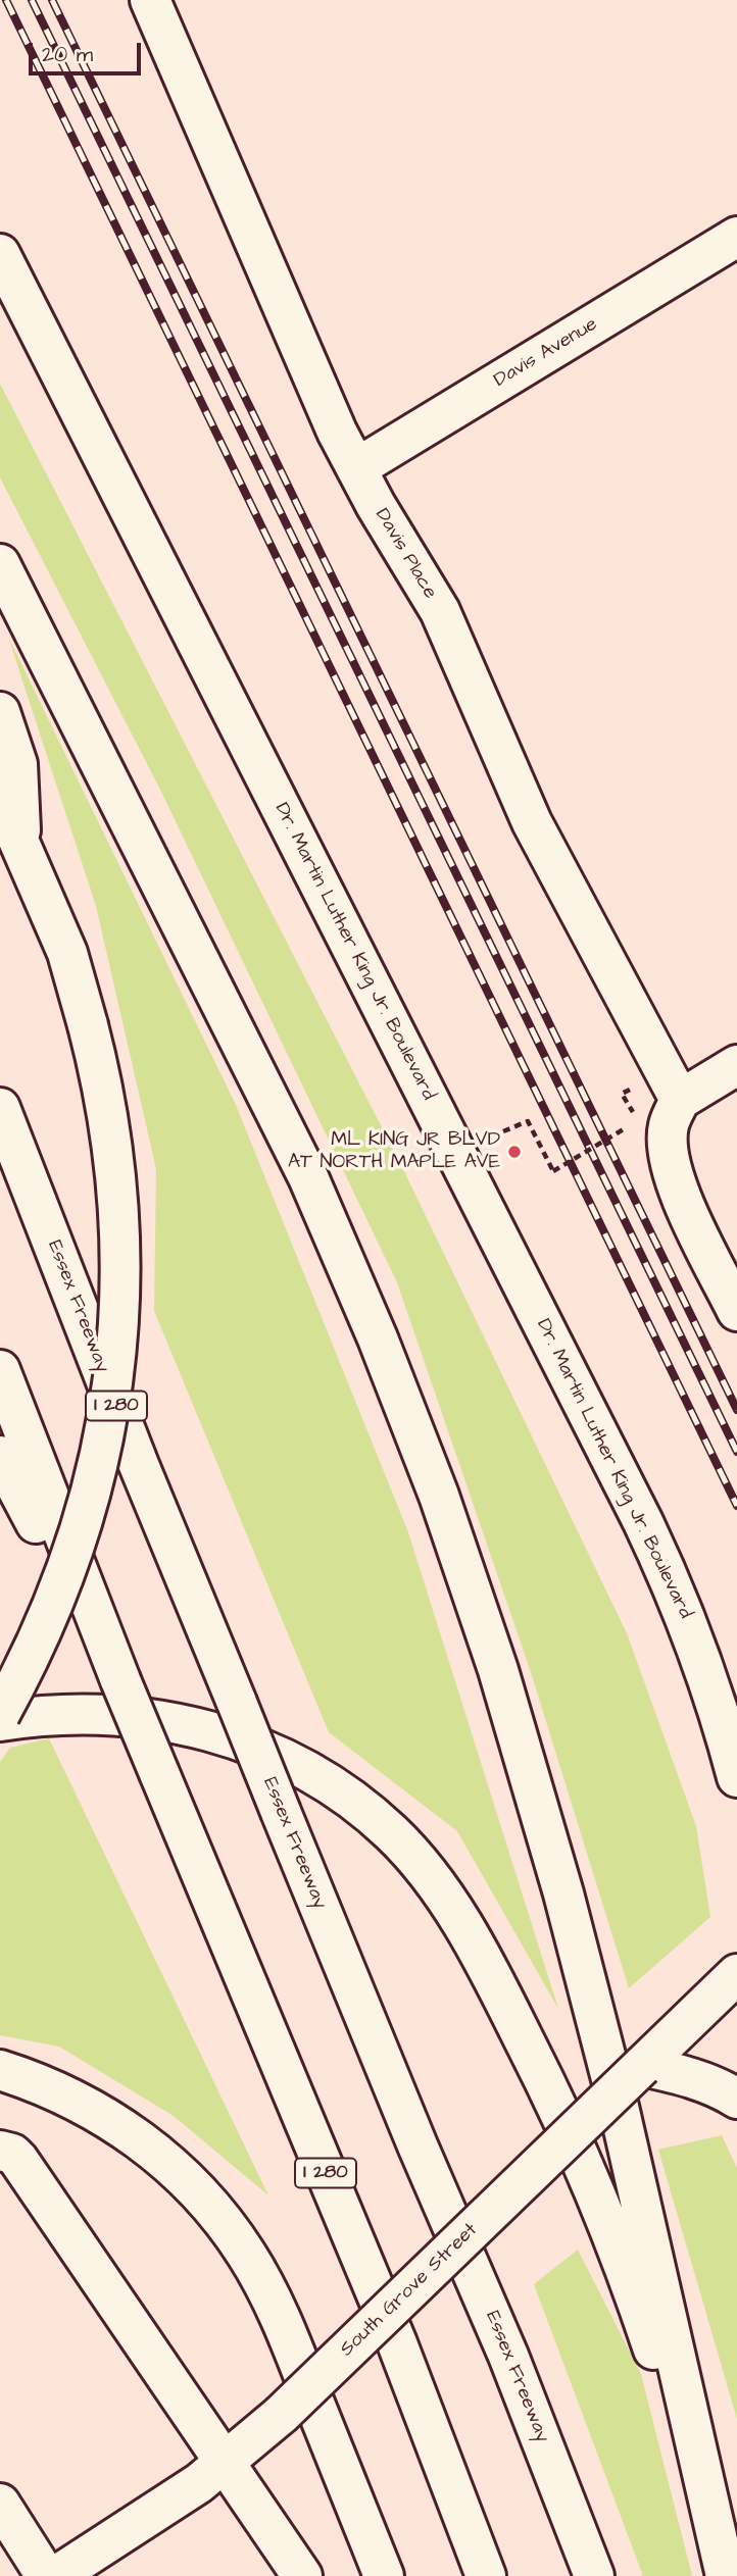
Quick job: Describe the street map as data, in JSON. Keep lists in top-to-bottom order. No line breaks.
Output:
{"streets":{"main road":["Davis Avenue","Davis Place","Dr. Martin Luther King Jr. Boulevard","Essex Freeway","I 280","South Grove Street"]},"crossings":[["Davis Avenue","Davis Place"]],"places":["ML KING JR BLVD AT NORTH MAPLE AVE"],"scale_bar":"20 m"}
